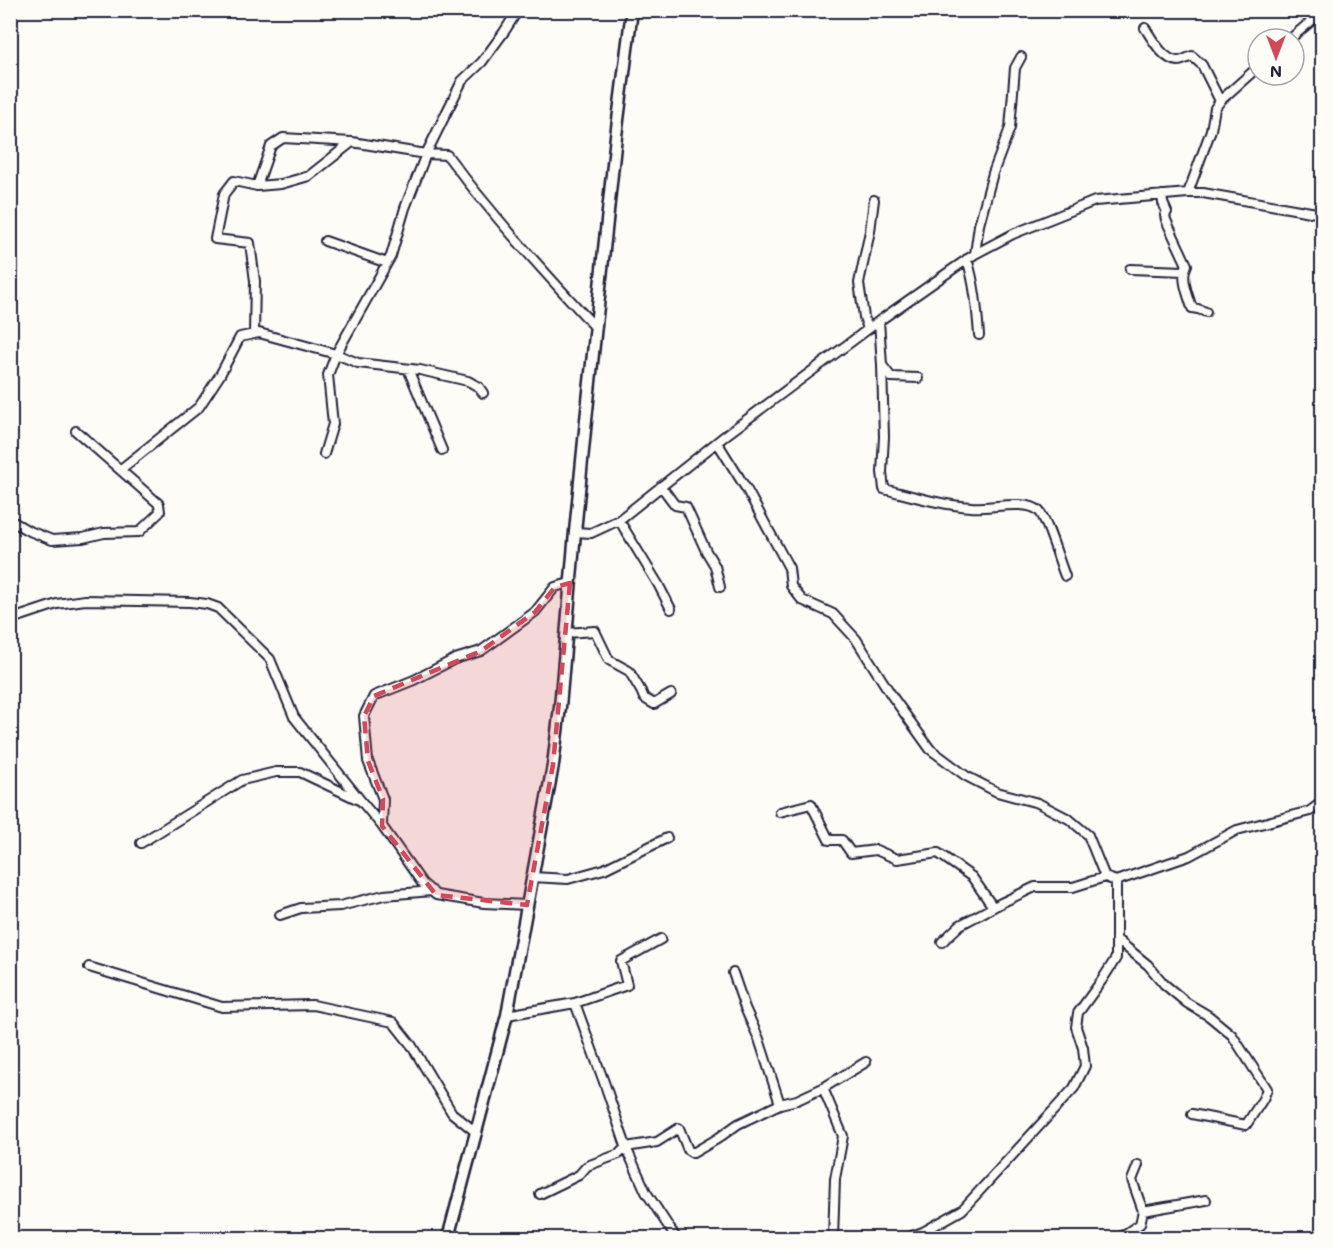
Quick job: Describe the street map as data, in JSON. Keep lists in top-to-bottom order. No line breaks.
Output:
{"north":"bottom"}
